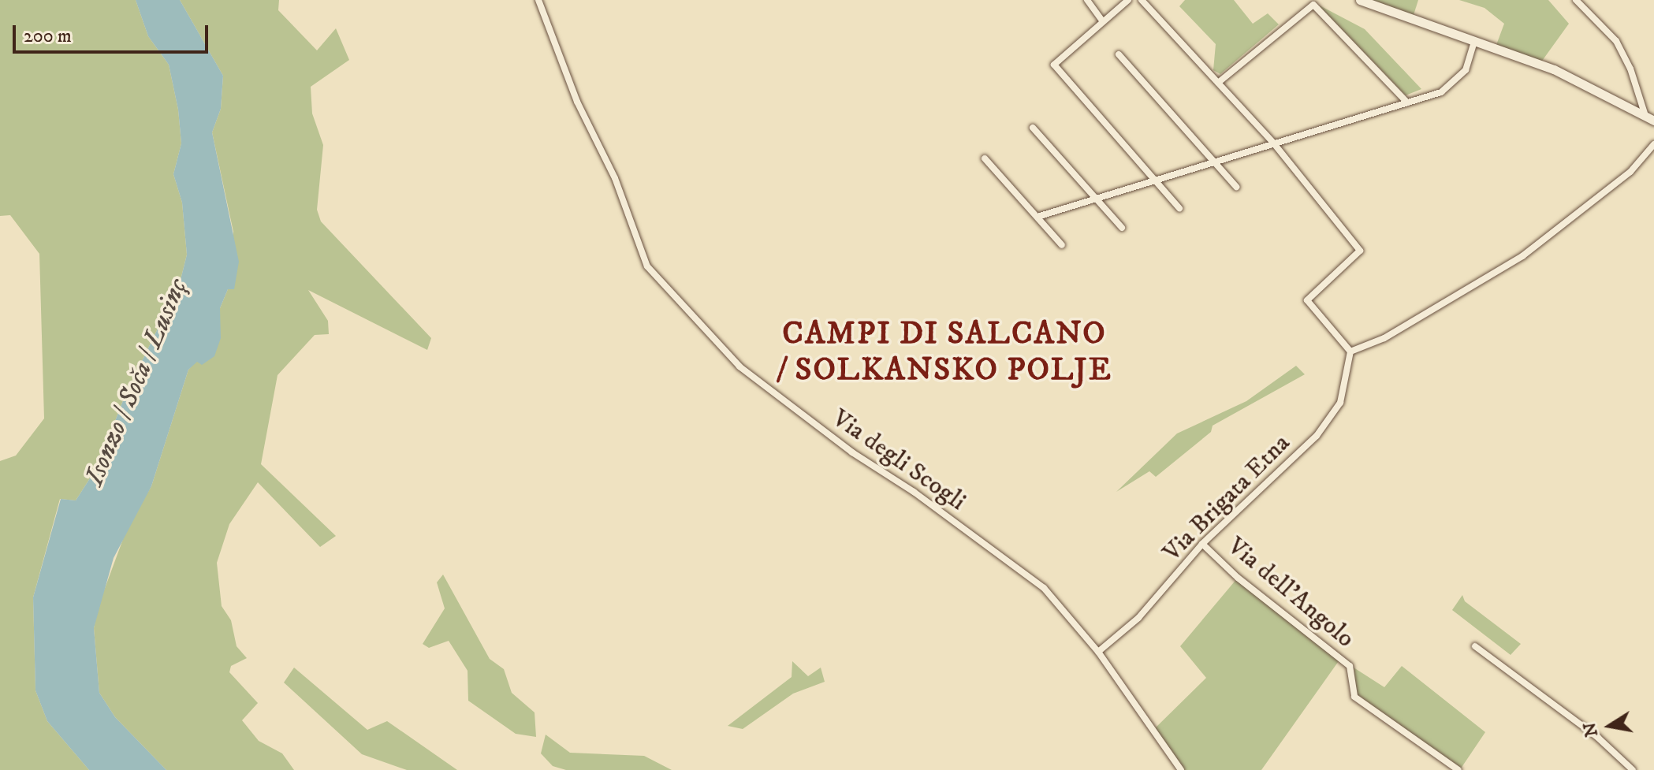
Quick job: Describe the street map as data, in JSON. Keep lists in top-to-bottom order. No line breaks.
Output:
{"streets":{"street":["Via degli Scogli","Via Brigata Etna","Via dell'Angolo"]},"crossings":[["Via degli Scogli","Via Brigata Etna"],["Via Brigata Etna","Via dell'Angolo"]],"districts":["CAMPI DI SALCANO / SOLKANSKO POLJE"],"water":["Isonzo / Soča / Lusinç"],"scale_bar":"200 m","north":"left"}
